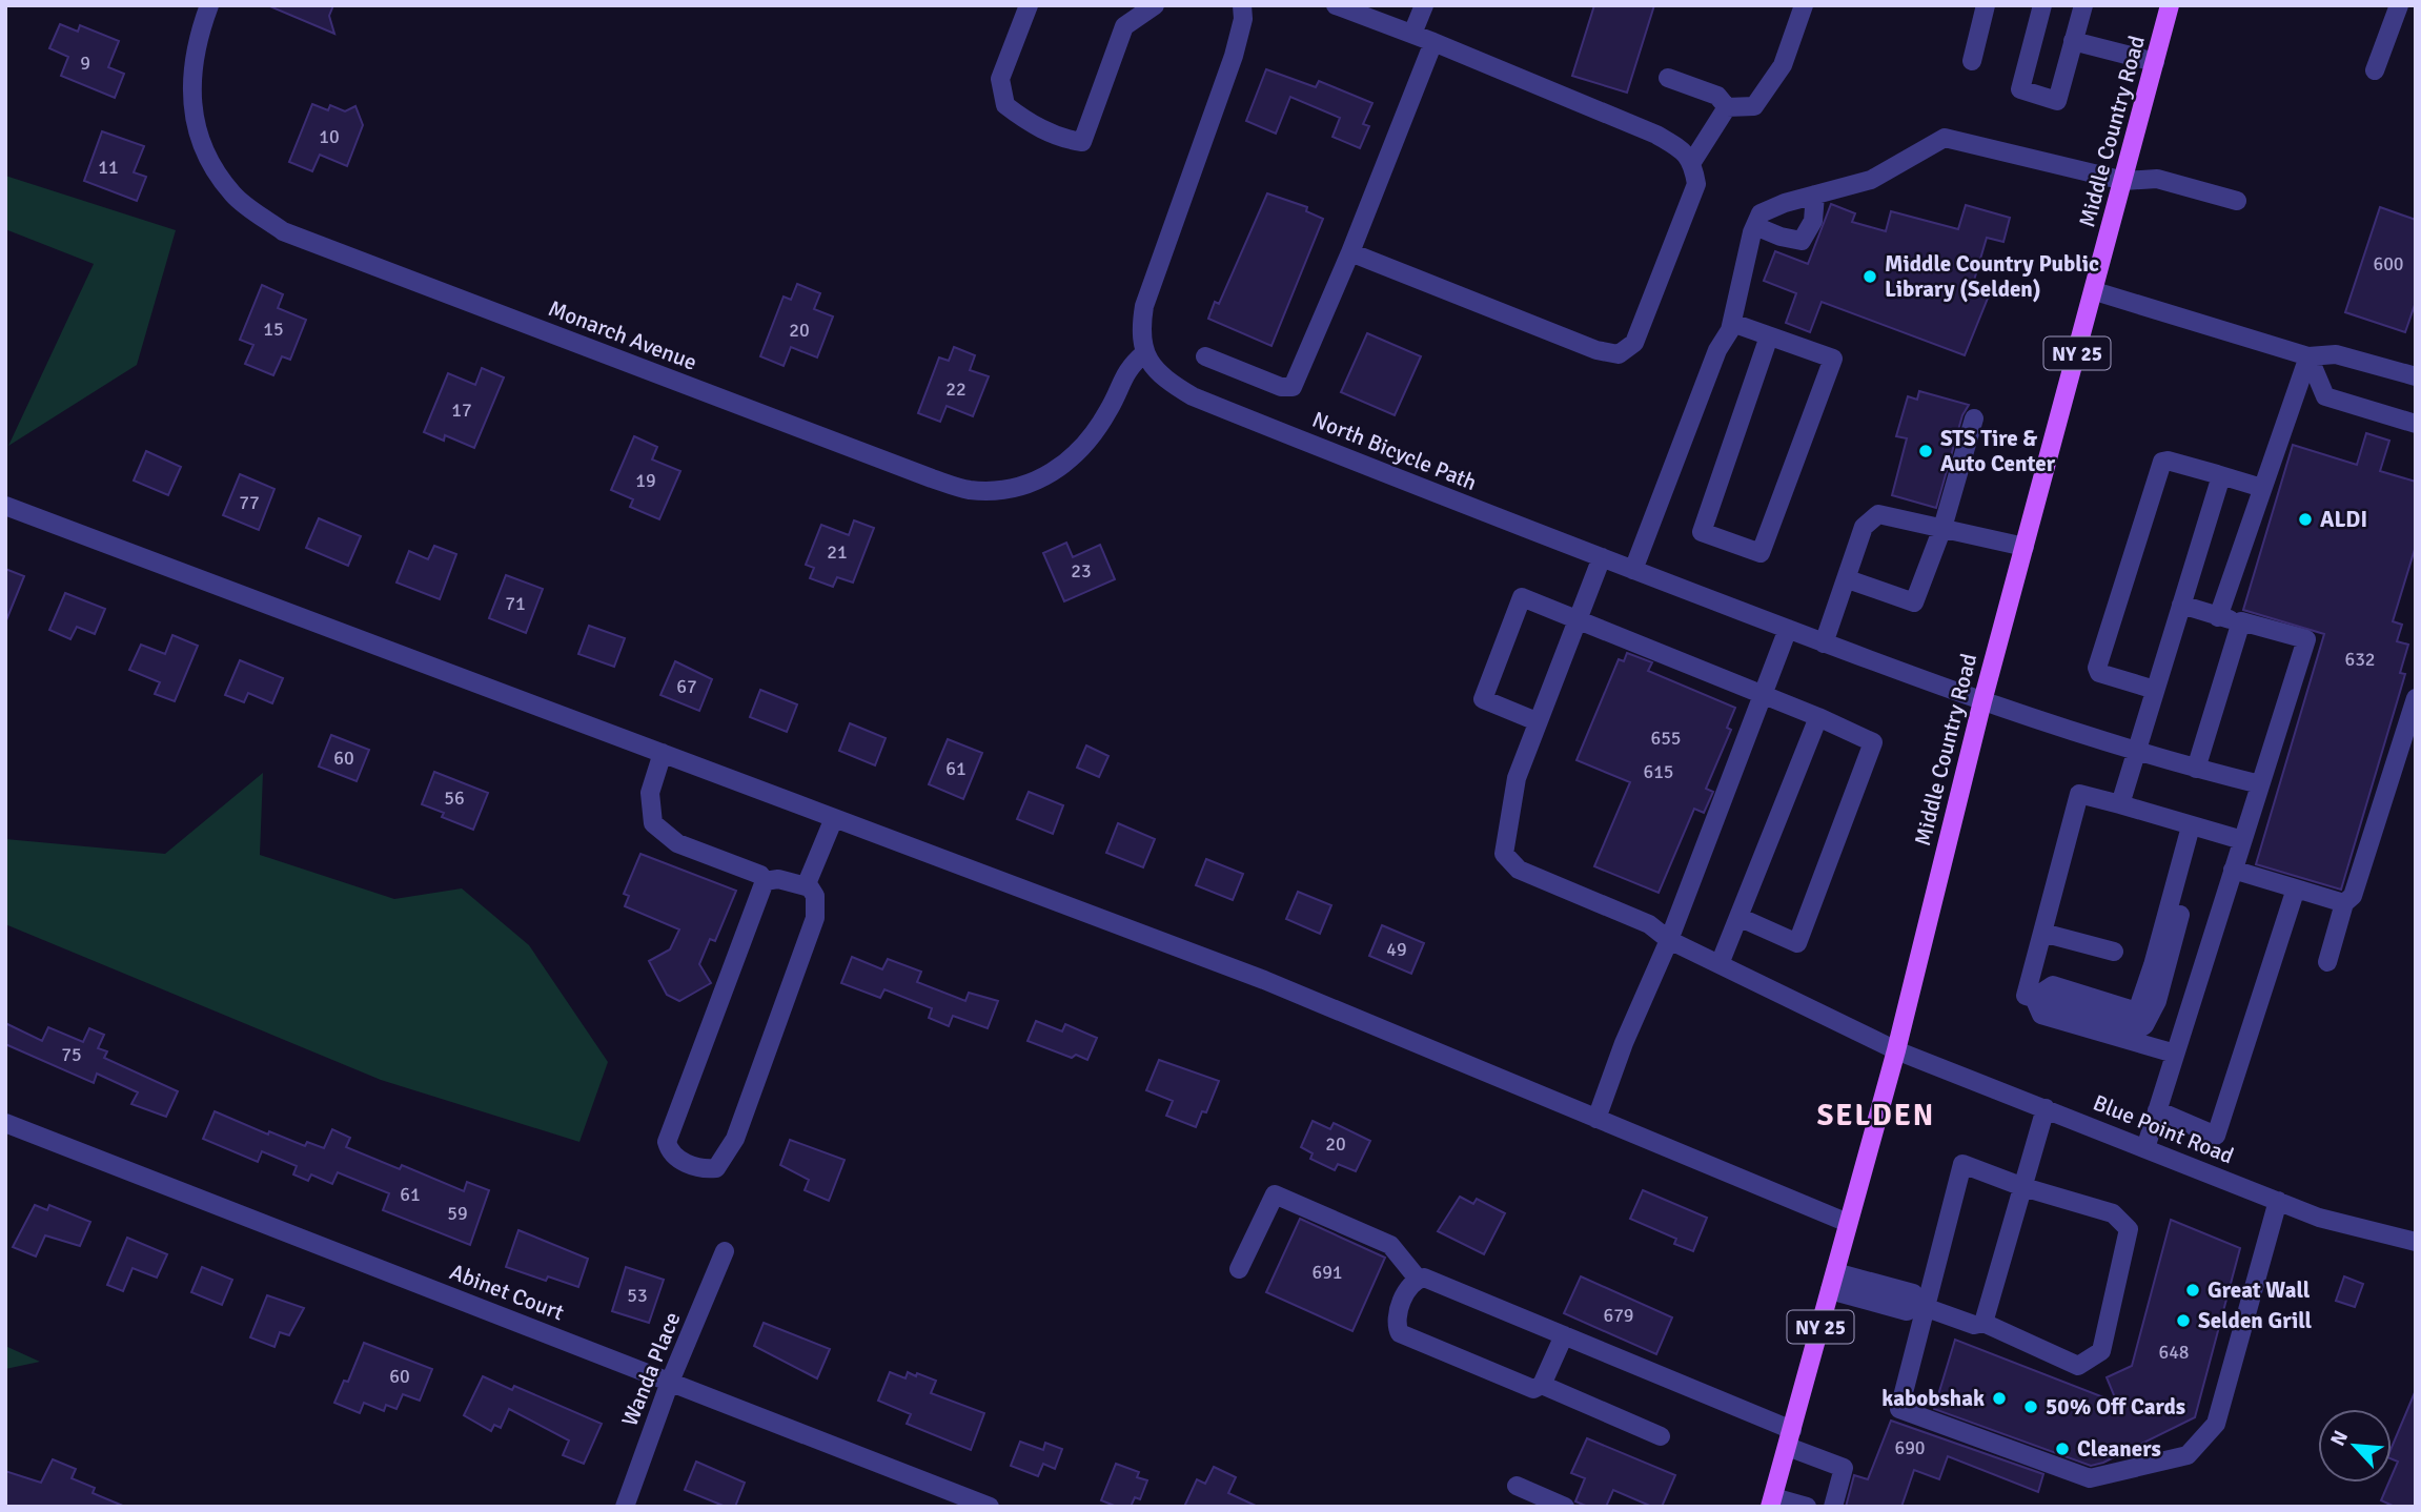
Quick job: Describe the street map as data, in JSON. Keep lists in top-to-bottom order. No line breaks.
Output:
{"streets":{"main road":["Middle Country Road","NY 25"],"street":["Monarch Avenue","North Bicycle Path","Blue Point Road","Abinet Court","Wanda Place"]},"crossings":[["Middle Country Road","North Bicycle Path"],["Middle Country Road","Blue Point Road"],["Monarch Avenue","North Bicycle Path"],["Abinet Court","Wanda Place"]],"districts":["SELDEN"],"places":["Middle Country Public Library (Selden)","STS Tire & Auto Center","ALDI","Great Wall","Selden Grill","kabobshak","50% Off Cards","Cleaners"],"house_numbers":["9","10","11","600","15","20","22","17","19","77","21","23","71","632","67","655","60","61","615","56","49","75","20","61","59","691","53","679","648","60","690"],"north":"top left"}
